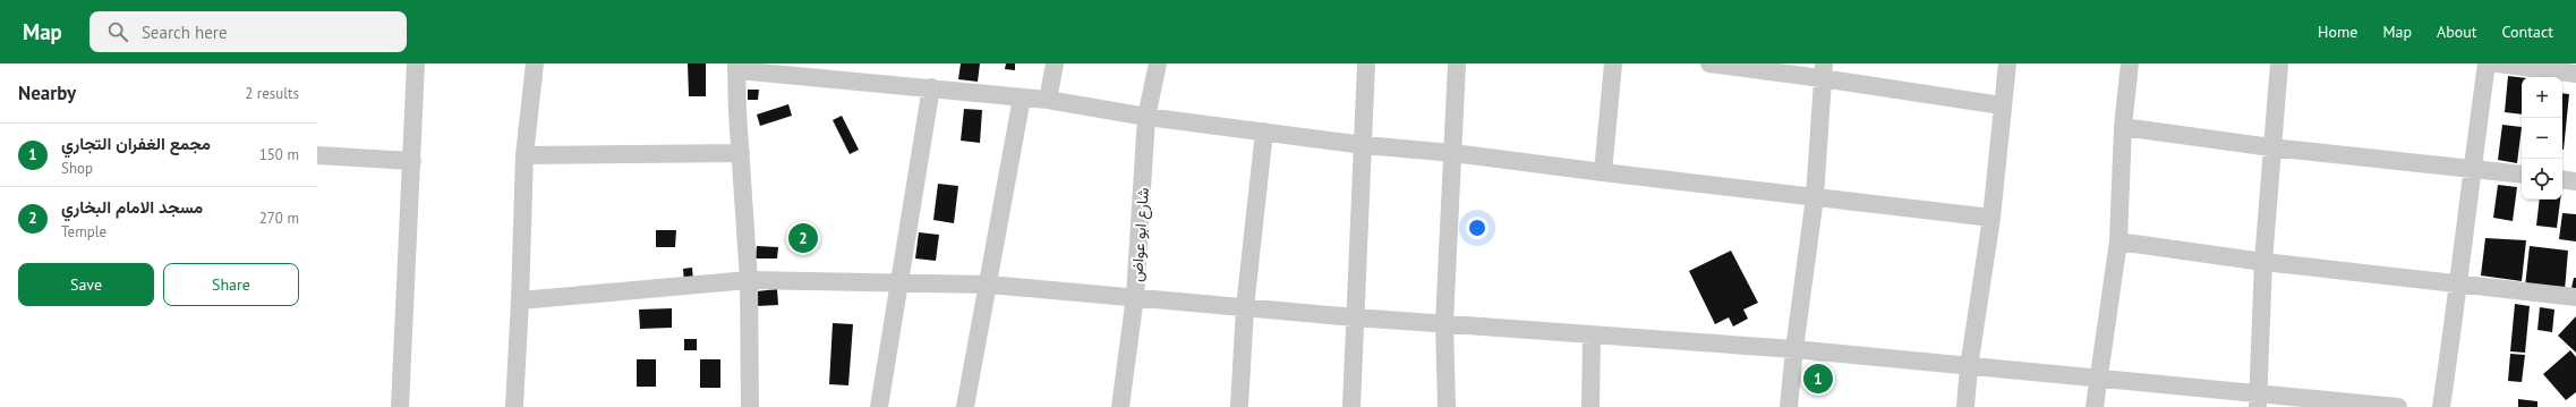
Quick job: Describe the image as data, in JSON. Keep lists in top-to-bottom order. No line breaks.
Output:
{"streets":{"street":["شارع ابو عواض"]},"page":{"header":"Map","search":"Search here","nav":["Home","Map","About","Contact"],"heading":["Nearby","2 results"],"map_buttons":["+","−"],"list":[{"mark":"1","name":"مجمع الغفران التجاري","note":"Shop","value":"150 m"},{"mark":"2","name":"مسجد الامام البخاري","note":"Temple","value":"270 m"}],"pins":["2","1"],"buttons":["Save","Share"]}}
